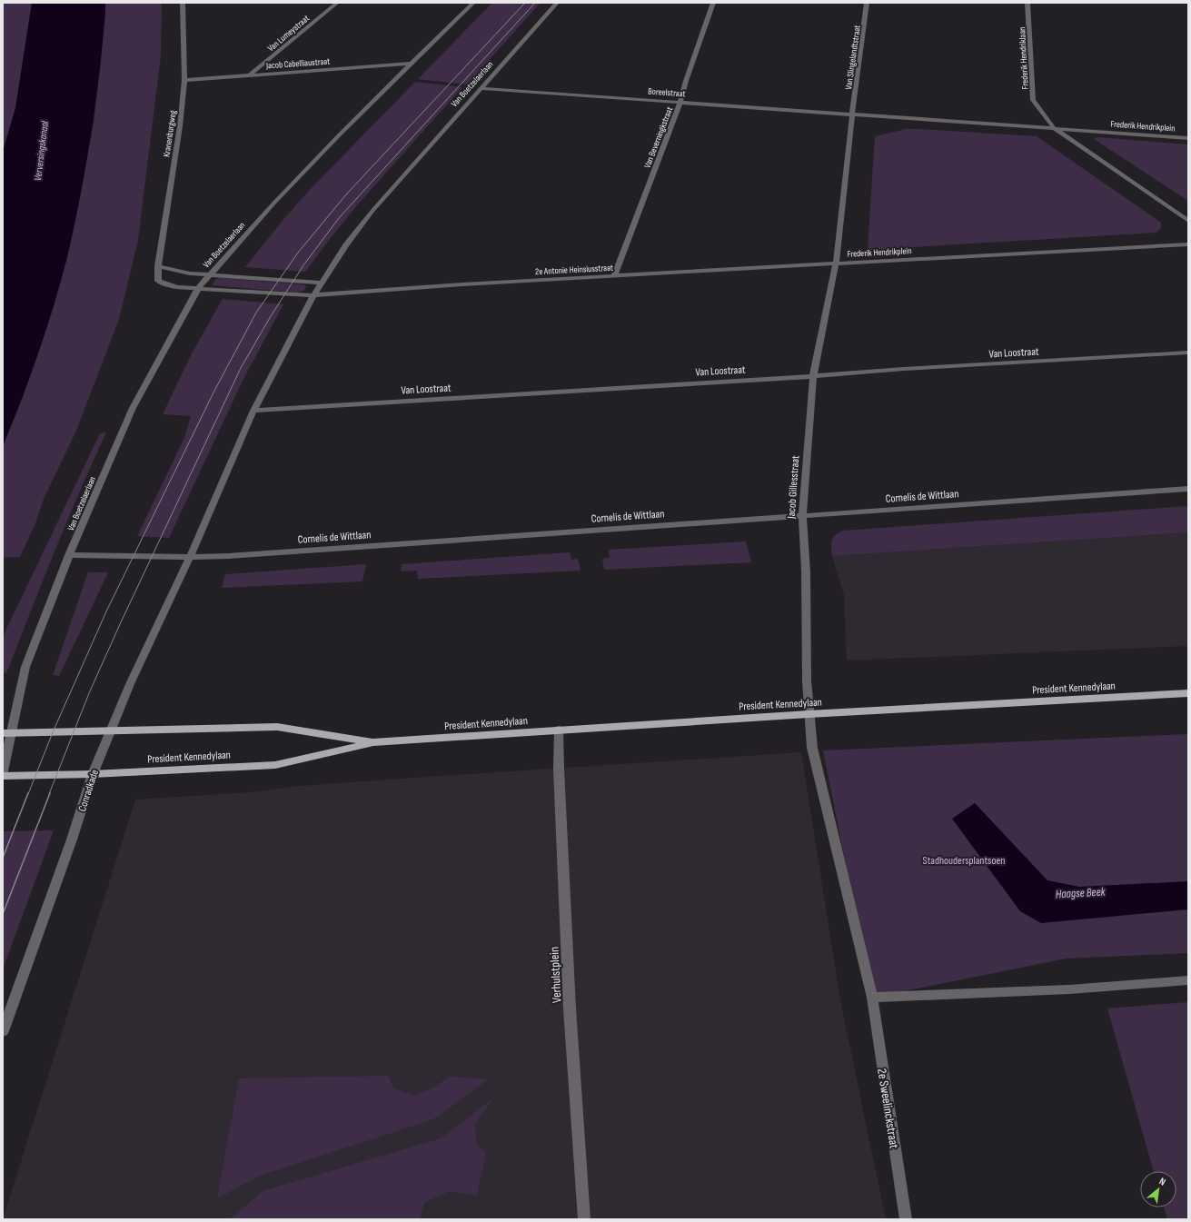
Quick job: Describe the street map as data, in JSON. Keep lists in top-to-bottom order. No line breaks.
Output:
{"streets":{"main road":["President Kennedylaan"],"street":["Van Lumeystraat","Van Slingelandtstraat","Frederik Hendriklaan","Jacob Cabelliaustraat","Van Boetzelaerlaan","Boreelstraat","Frederik Hendrikplein","Kranenburgweg","Van Beverningkstraat","2e Antonie Heinsiusstraat","Van Loostraat","Jacob Gillesstraat","Cornelis de Wittlaan","Conradkade","Verhulstplein","2e Sweelinckstraat"]},"crossings":[["Van Lumeystraat","Jacob Cabelliaustraat"],["Van Slingelandtstraat","Boreelstraat"],["Van Slingelandtstraat","Frederik Hendrikplein"],["Frederik Hendriklaan","Frederik Hendrikplein"],["Jacob Cabelliaustraat","Van Boetzelaerlaan"],["Jacob Cabelliaustraat","Kranenburgweg"],["Van Boetzelaerlaan","Boreelstraat"],["Van Boetzelaerlaan","Kranenburgweg"],["Van Boetzelaerlaan","2e Antonie Heinsiusstraat"],["Van Boetzelaerlaan","Van Loostraat"],["Van Boetzelaerlaan","Cornelis de Wittlaan"],["Van Boetzelaerlaan","Conradkade"],["Boreelstraat","Frederik Hendrikplein"],["Boreelstraat","Van Beverningkstraat"],["Frederik Hendrikplein","2e Antonie Heinsiusstraat"],["Frederik Hendrikplein","Jacob Gillesstraat"],["Kranenburgweg","2e Antonie Heinsiusstraat"],["Van Beverningkstraat","2e Antonie Heinsiusstraat"],["2e Antonie Heinsiusstraat","Jacob Gillesstraat"],["Van Loostraat","Jacob Gillesstraat"],["Jacob Gillesstraat","Cornelis de Wittlaan"],["Jacob Gillesstraat","President Kennedylaan"],["Cornelis de Wittlaan","Conradkade"],["President Kennedylaan","Conradkade"],["President Kennedylaan","Verhulstplein"]],"water":["Verversingskanaal","Haagse Beek"],"parks":["Stadhoudersplantsoen"],"north":"top right"}
